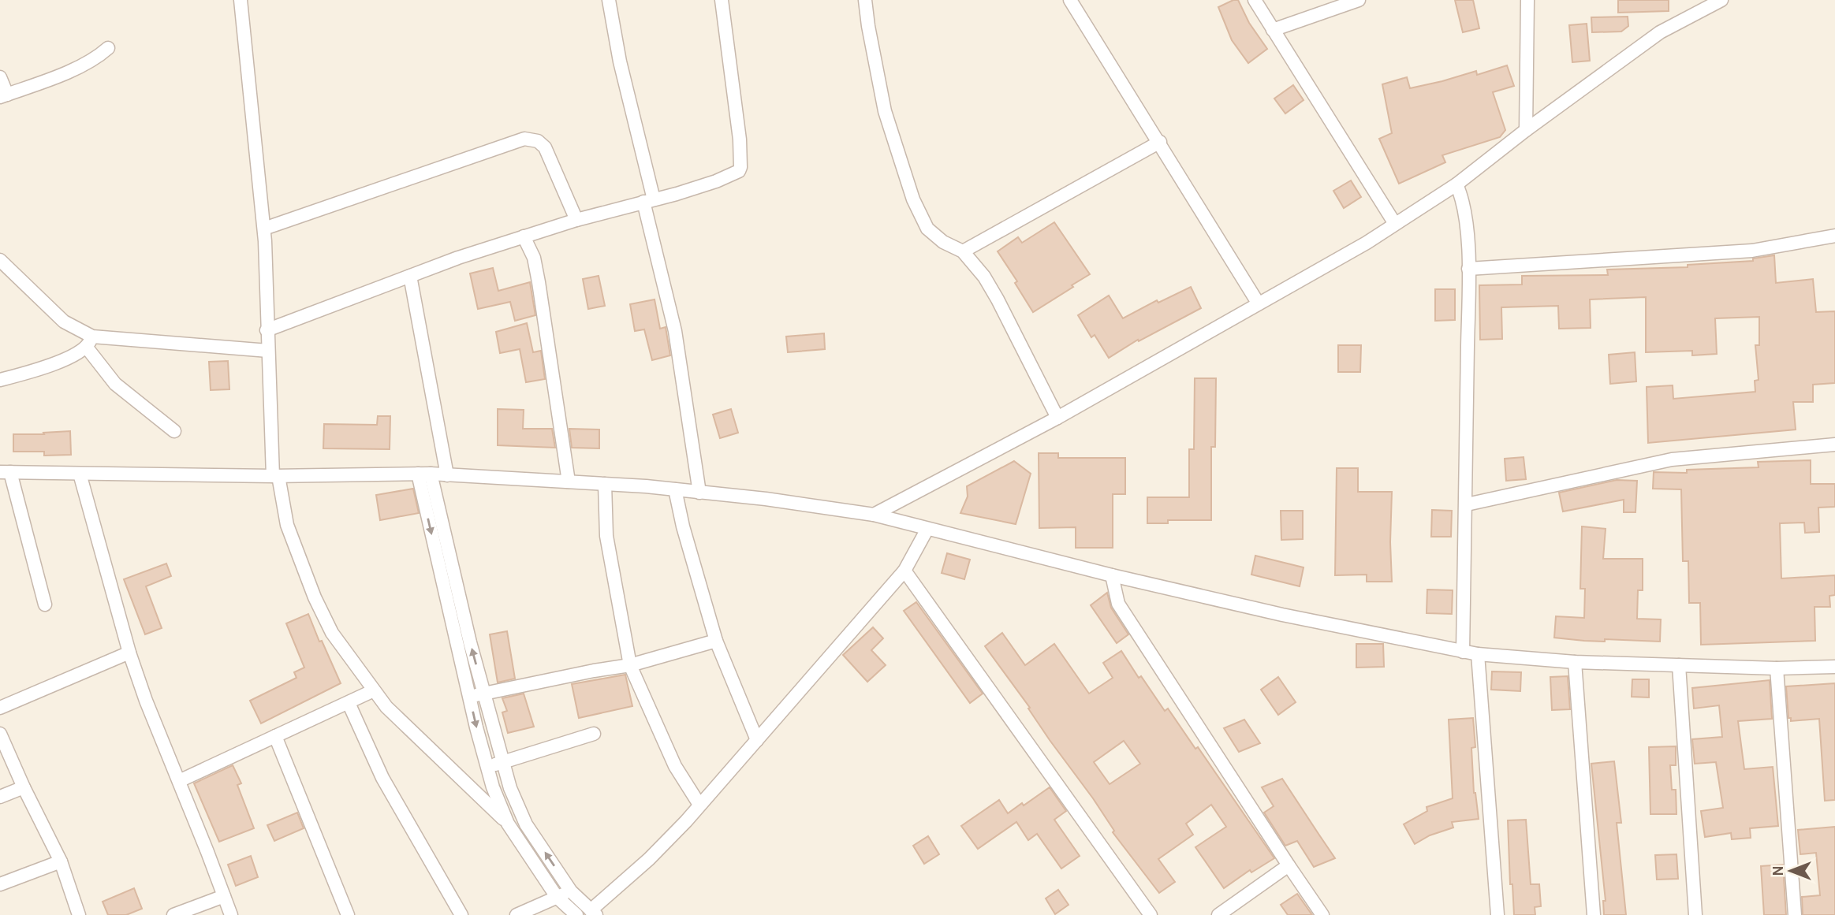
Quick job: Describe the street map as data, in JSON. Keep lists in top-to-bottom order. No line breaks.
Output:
{"north":"left"}
